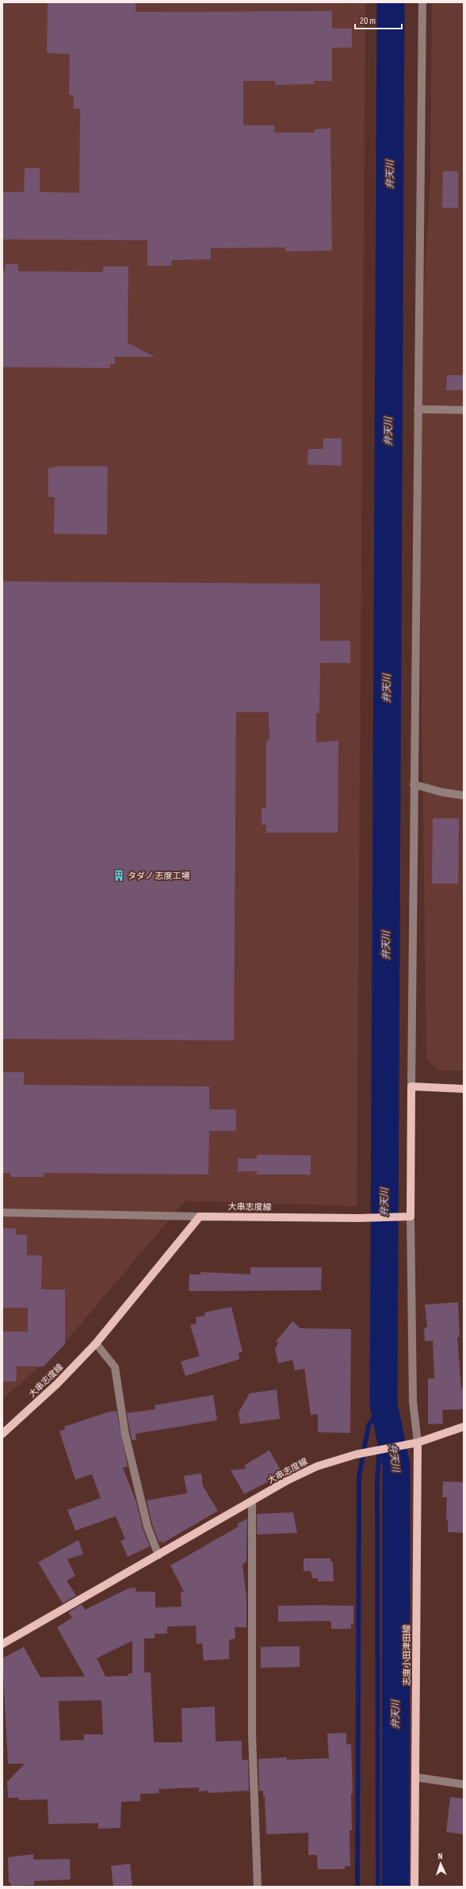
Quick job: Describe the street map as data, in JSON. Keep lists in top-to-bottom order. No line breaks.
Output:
{"streets":{"main road":["大串志度線","志度小田津田線"]},"crossings":[["大串志度線","志度小田津田線"]],"water":["弁天川"],"places":{"building":["タダノ 志度工場"]},"scale_bar":"20 m","north":"top"}
